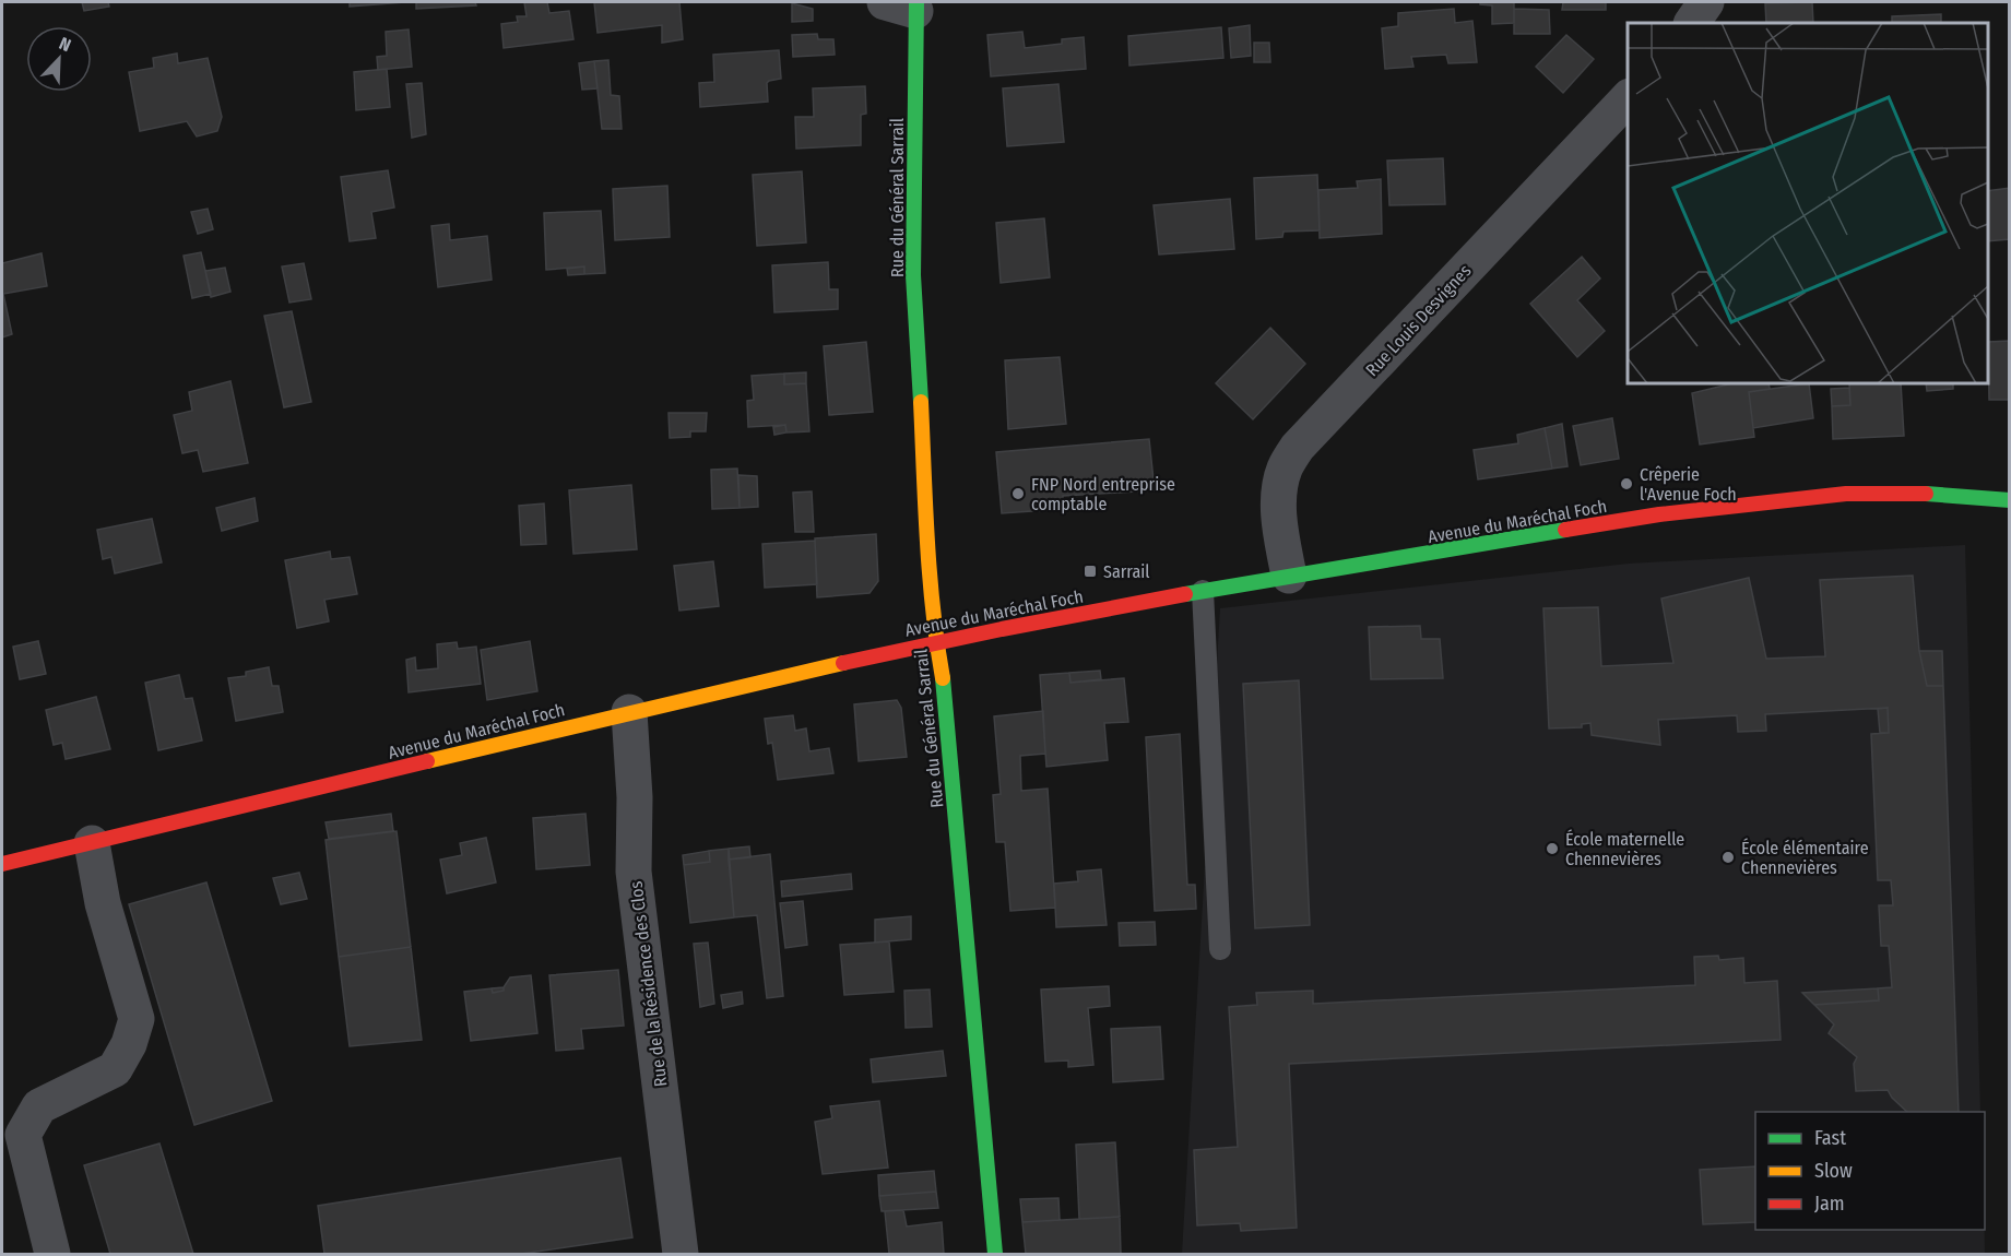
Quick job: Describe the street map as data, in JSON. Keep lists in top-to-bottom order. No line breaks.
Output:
{"streets":{"main road":["Rue du Général Sarrail","Avenue du Maréchal Foch"],"street":["Rue Louis Desvignes","Rue de la Résidence des Clos"]},"crossings":[["Rue du Général Sarrail","Avenue du Maréchal Foch"],["Rue Louis Desvignes","Avenue du Maréchal Foch"],["Avenue du Maréchal Foch","Rue de la Résidence des Clos"]],"places":{"other":["Crêperie l'Avenue Foch","FNP Nord entreprise comptable","École maternelle Chennevières","École élémentaire Chennevières"],"transit":["Sarrail"]},"legend":["Fast","Slow","Jam"],"north":"top right"}
